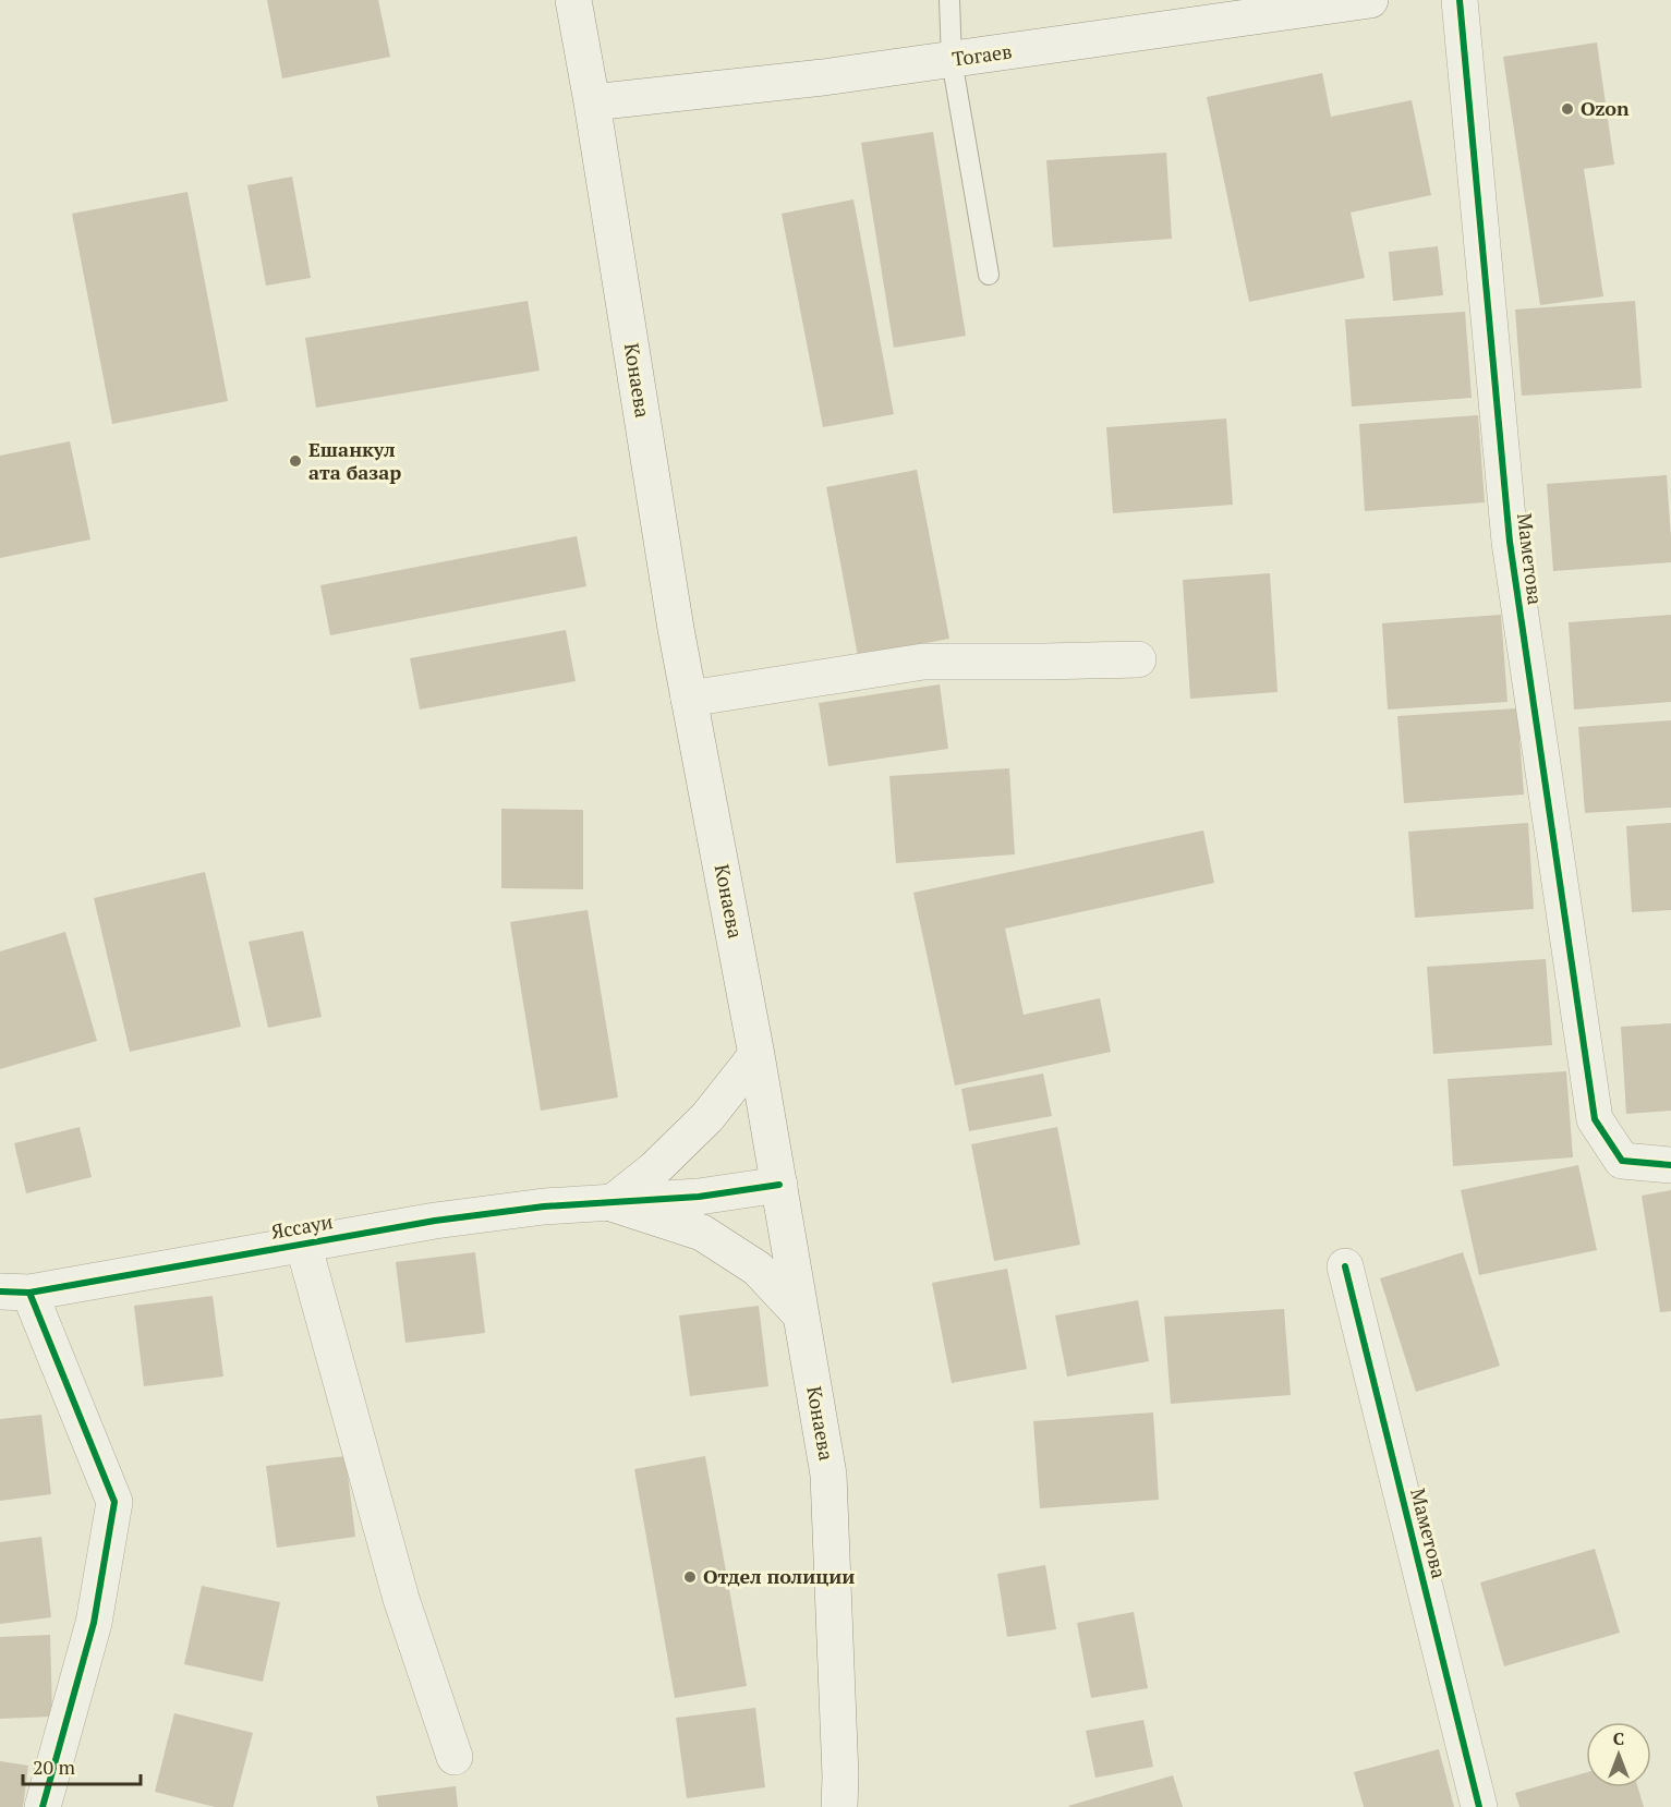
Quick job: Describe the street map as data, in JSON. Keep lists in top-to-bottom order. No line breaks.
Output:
{"streets":{"street":["Тогаев","Конаева","Маметова","Яссауи"]},"crossings":[["Тогаев","Конаева"],["Конаева","Яссауи"]],"places":["Ozon","Ешанкул ата базар","Отдел полиции"],"scale_bar":"20 m","north":"top"}
